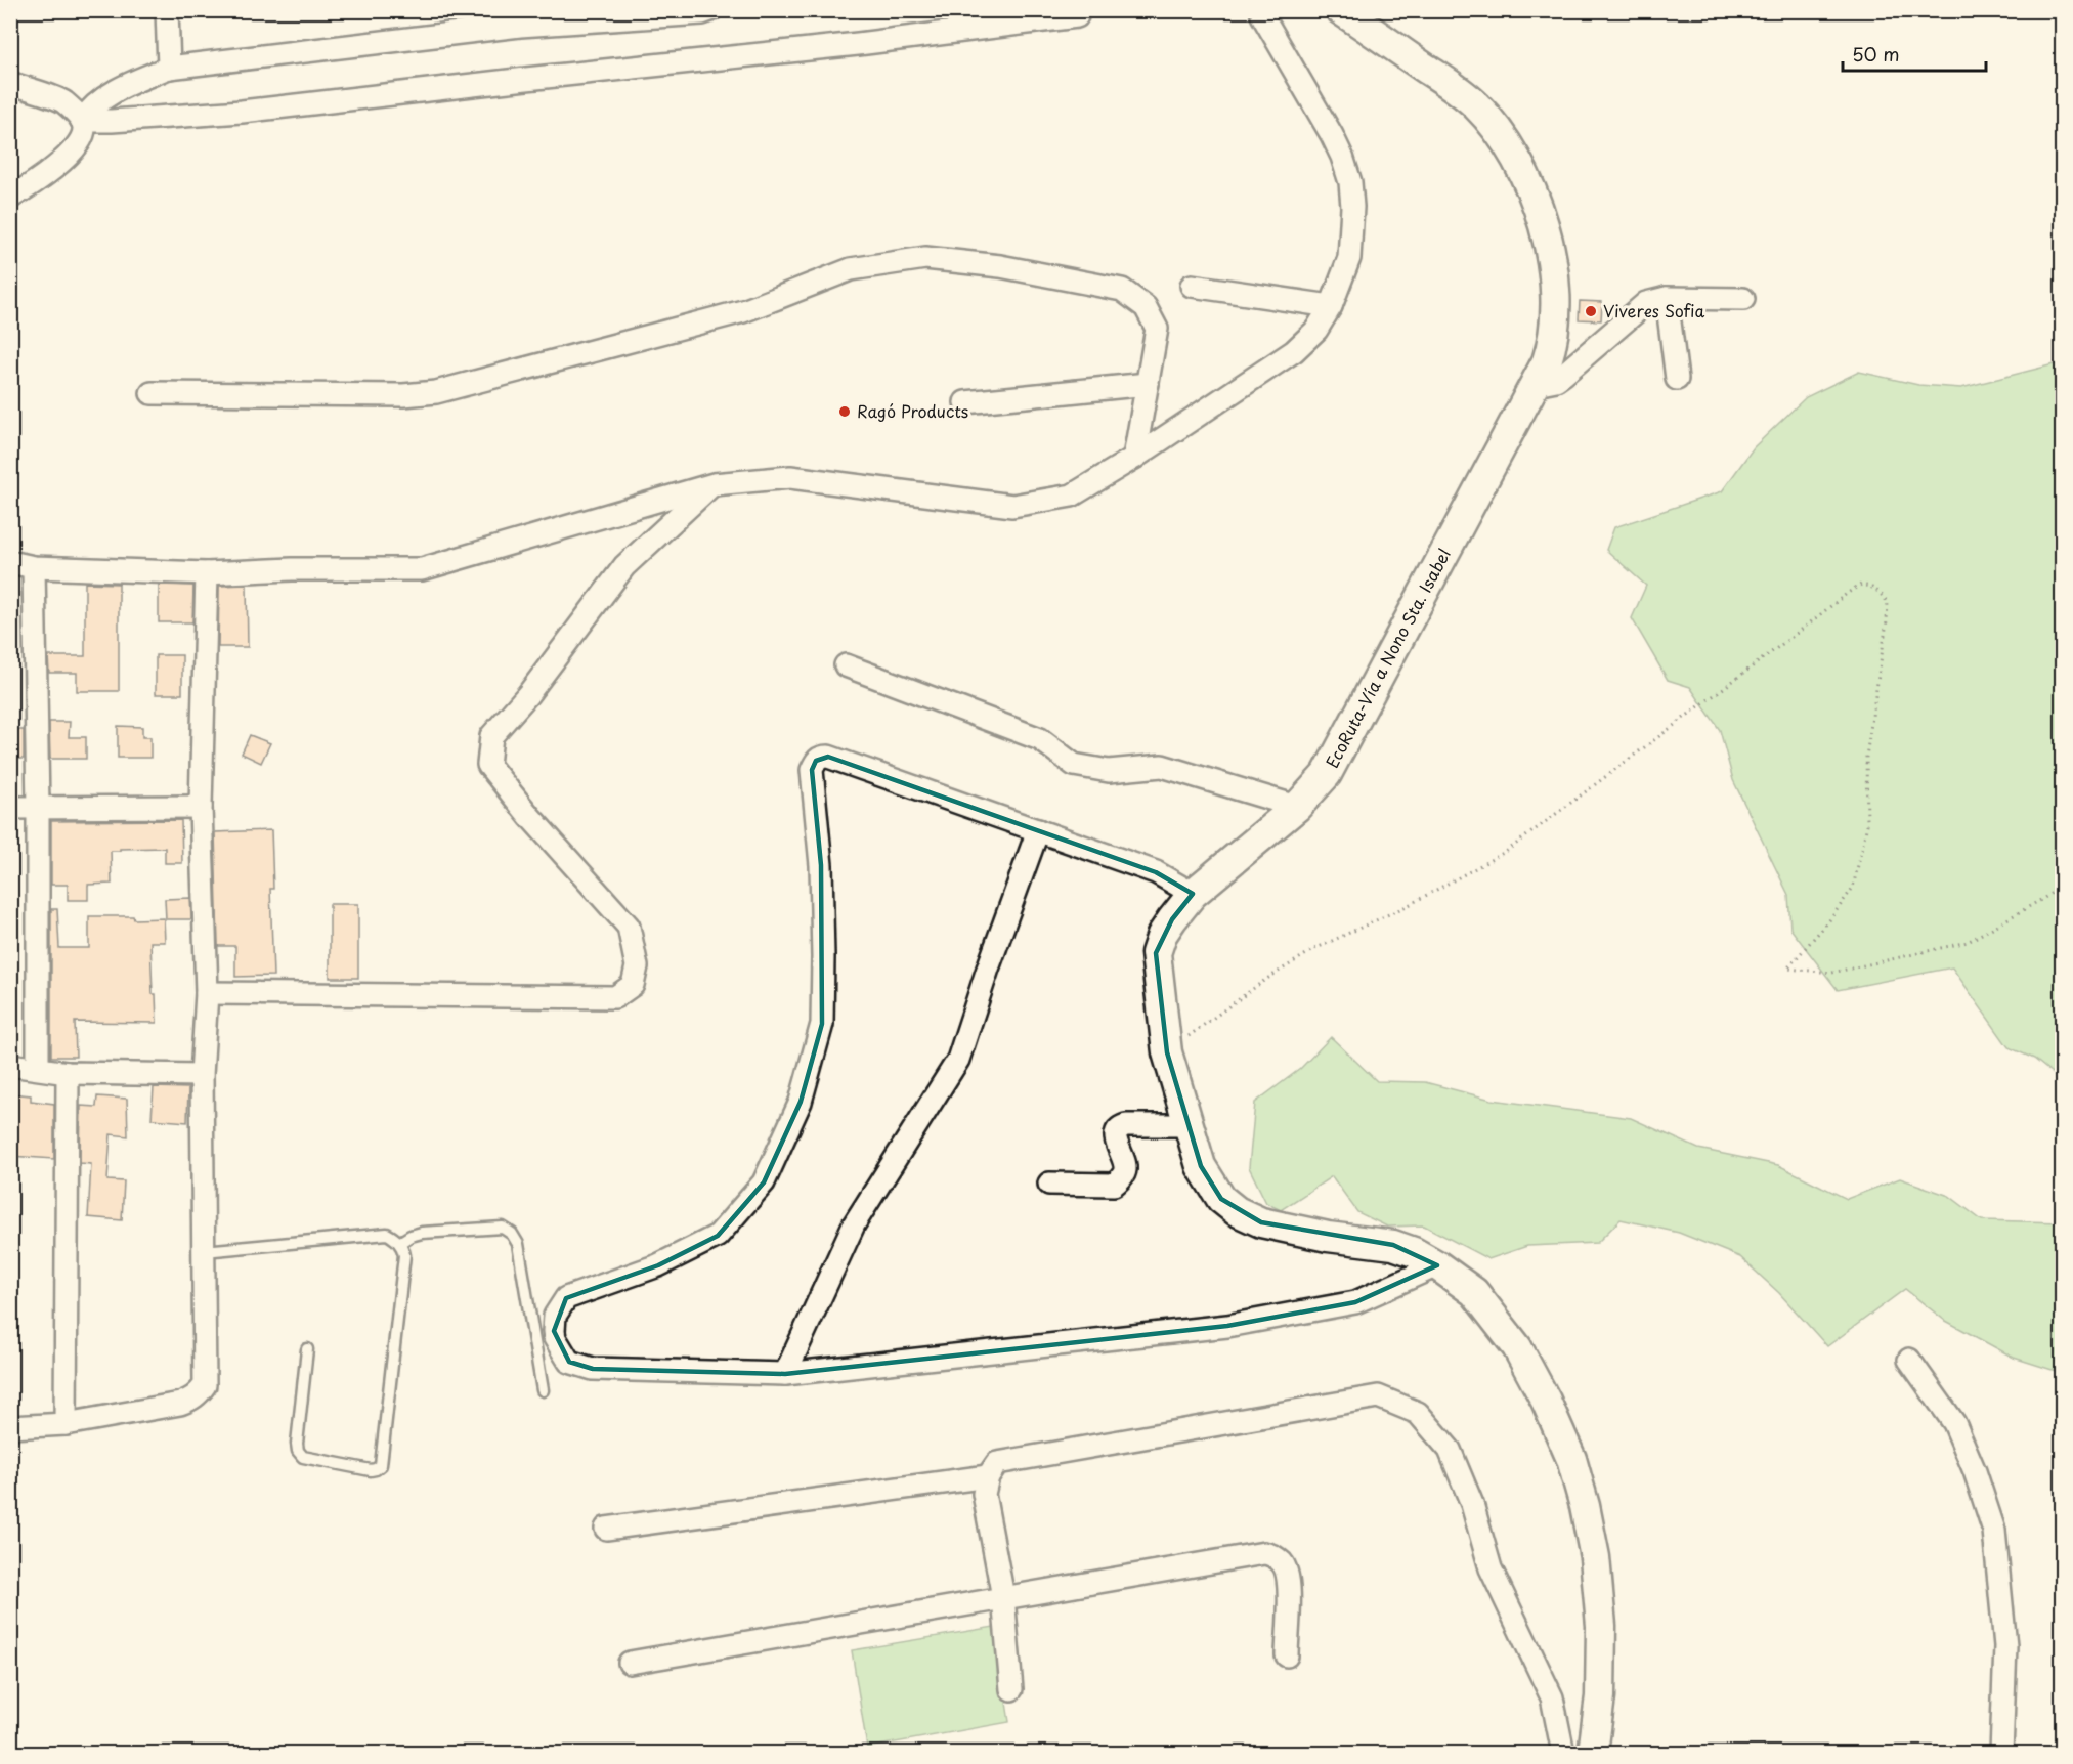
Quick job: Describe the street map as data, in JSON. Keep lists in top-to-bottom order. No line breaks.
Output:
{"streets":{"main road":["EcoRuta-Vía a Nono Sta. Isabel"]},"places":["Viveres Sofia","Ragó Products"],"scale_bar":"50 m"}
